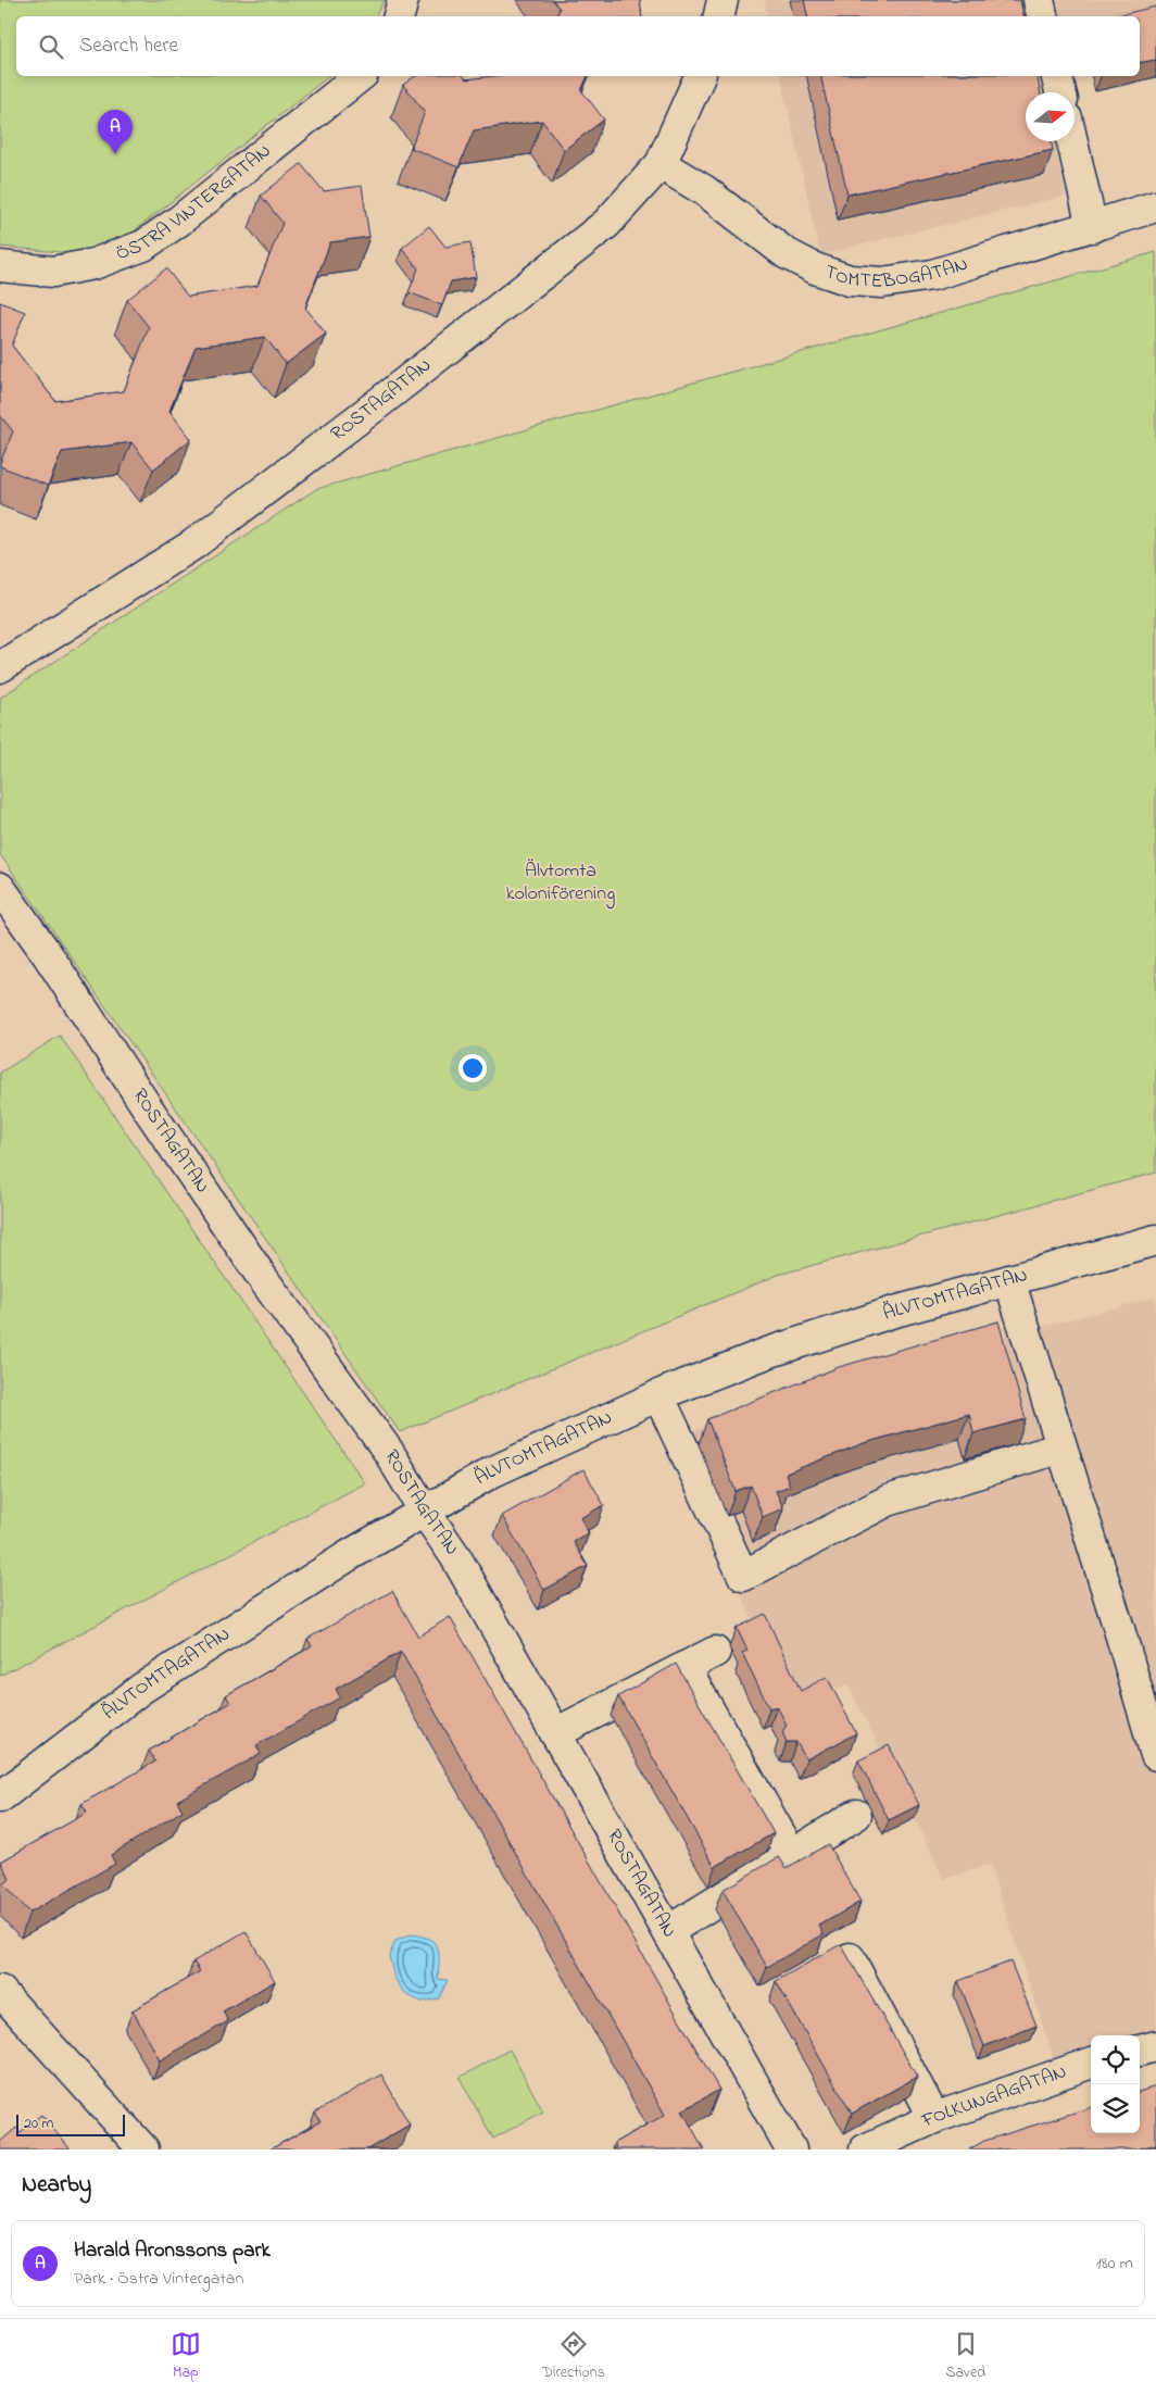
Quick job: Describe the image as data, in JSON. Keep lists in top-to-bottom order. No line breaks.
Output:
{"streets":{"street":["ÖSTRA VINTERGATAN","TOMTEBOGATAN","ROSTAGATAN","ÄLVTOMTAGATAN","FOLKUNGAGATAN"]},"crossings":[["TOMTEBOGATAN","ROSTAGATAN"],["ROSTAGATAN","ÄLVTOMTAGATAN"]],"parks":["Älvtomta koloniförening"],"scale_bar":"20 m","north":"right","page":{"search":"Search here","pins":"A","scale":"20 m","heading":"Nearby","list":[{"mark":"A","name":"Harald Aronssons park","note":"Park · Östra Vintergatan","value":"180 m"}],"nav":["Map","Directions","Saved"]}}
